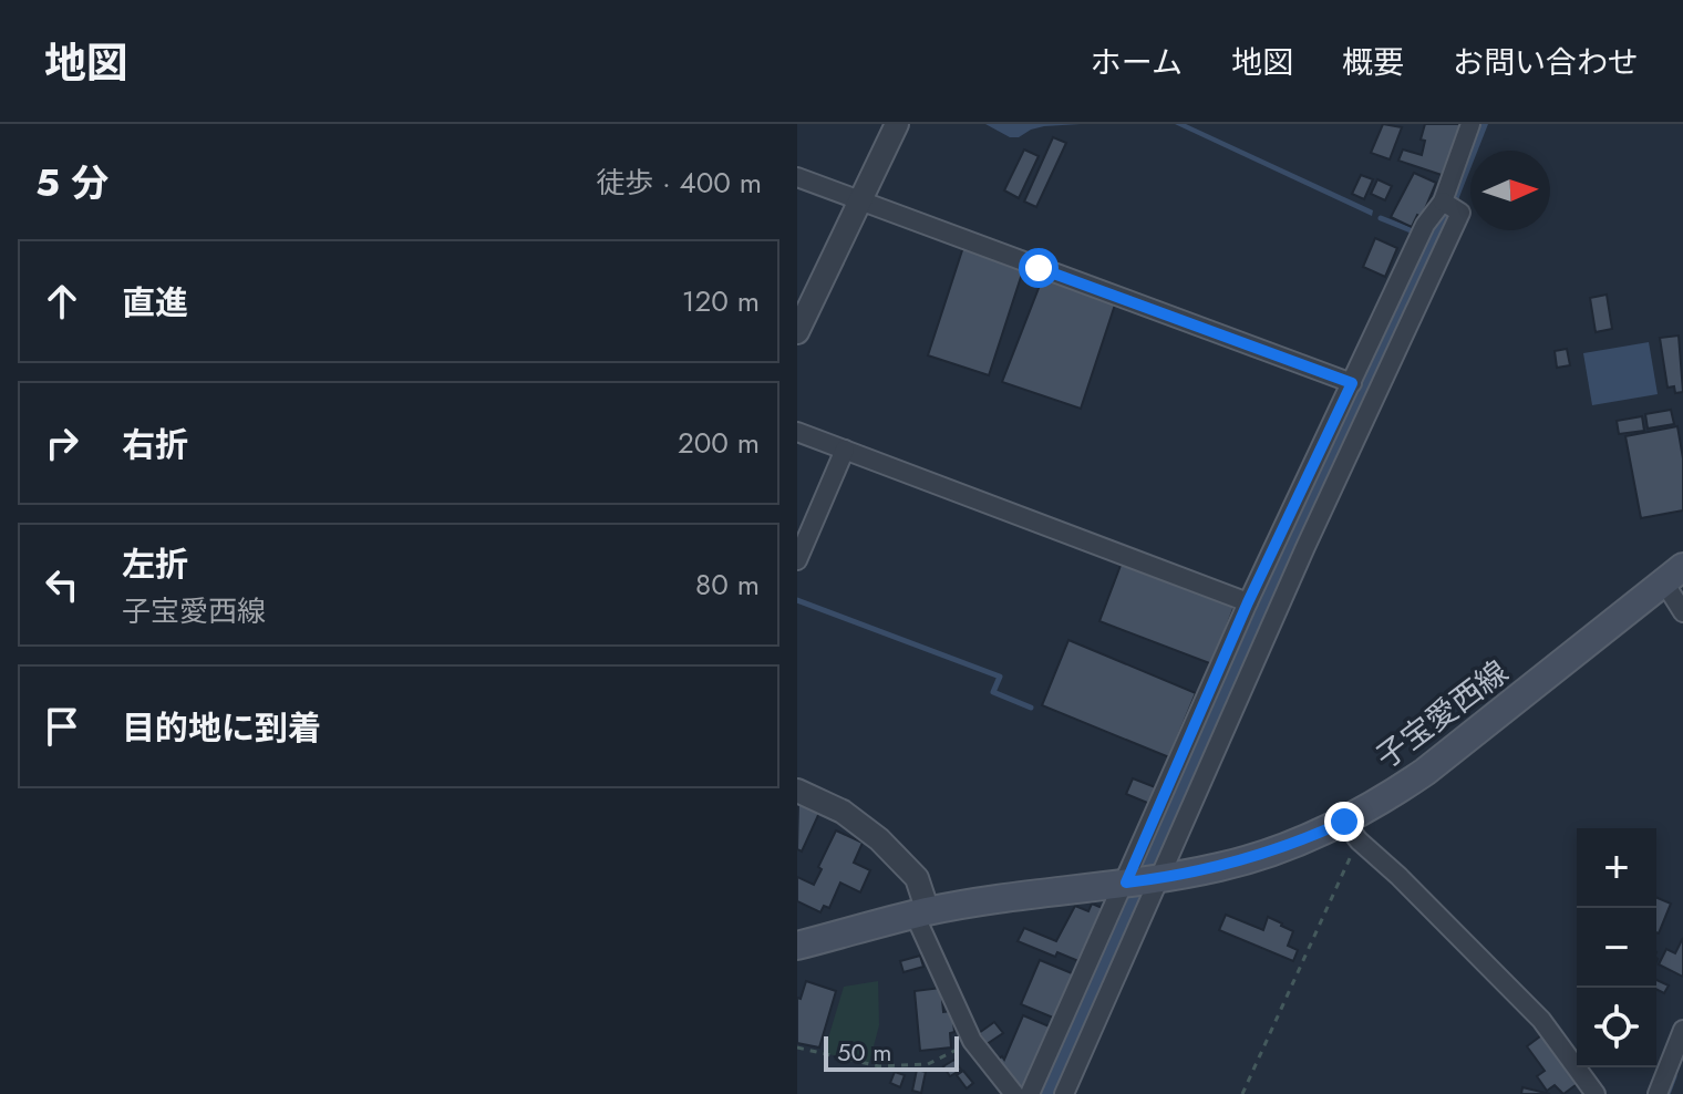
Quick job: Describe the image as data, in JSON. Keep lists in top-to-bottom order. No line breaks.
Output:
{"streets":{"main road":["子宝愛西線"]},"scale_bar":"50 m","north":"right","page":{"header":"地図","nav":["ホーム","地図","概要","お問い合わせ"],"heading":["5 分","徒歩 · 400 m"],"list":[["直進","120 m"],["右折","200 m"],["左折","子宝愛西線","80 m"],"目的地に到着"],"map_buttons":["+","−"],"scale":"50 m"}}
